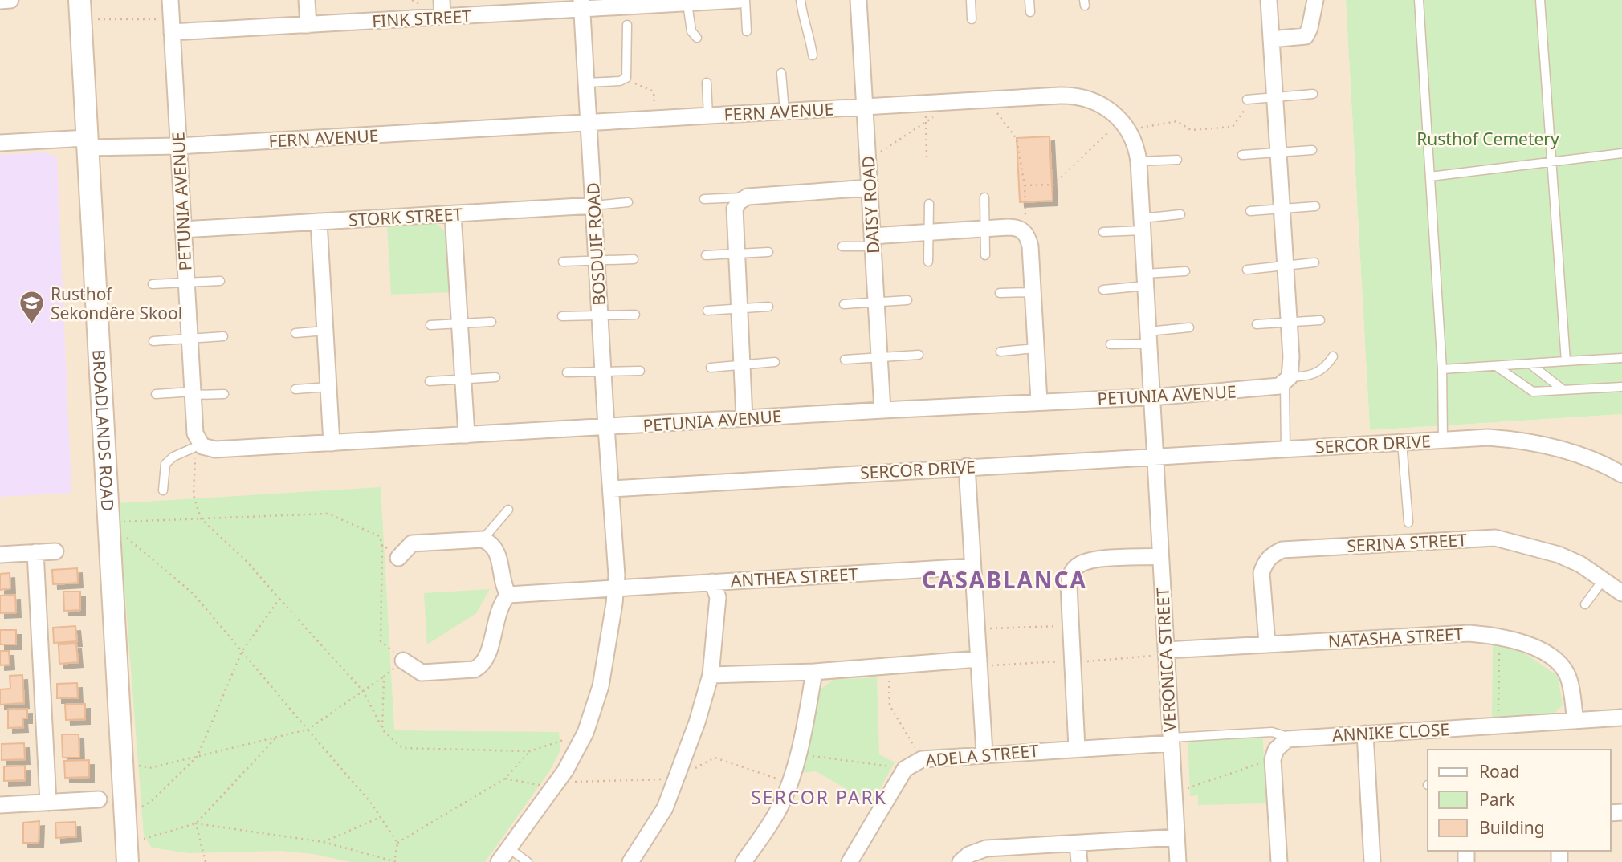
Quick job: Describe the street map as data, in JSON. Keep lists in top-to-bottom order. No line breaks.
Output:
{"streets":{"main road":["BROADLANDS ROAD"],"street":["FINK STREET","FERN AVENUE","PETUNIA AVENUE","DAISY ROAD","STORK STREET","BOSDUIF ROAD","SERCOR DRIVE","SERINA STREET","ANTHEA STREET","NATASHA STREET","VERONICA STREET","ANNIKE CLOSE","ADELA STREET"]},"crossings":[["FINK STREET","PETUNIA AVENUE"],["FINK STREET","BOSDUIF ROAD"],["FERN AVENUE","PETUNIA AVENUE"],["FERN AVENUE","DAISY ROAD"],["FERN AVENUE","BOSDUIF ROAD"],["FERN AVENUE","BROADLANDS ROAD"],["PETUNIA AVENUE","DAISY ROAD"],["PETUNIA AVENUE","STORK STREET"],["PETUNIA AVENUE","BOSDUIF ROAD"],["STORK STREET","BOSDUIF ROAD"],["BOSDUIF ROAD","SERCOR DRIVE"],["SERCOR DRIVE","VERONICA STREET"],["SERINA STREET","NATASHA STREET"],["NATASHA STREET","VERONICA STREET"],["NATASHA STREET","ANNIKE CLOSE"],["VERONICA STREET","ADELA STREET"]],"districts":["CASABLANCA","SERCOR PARK"],"parks":["Rusthof Cemetery"],"places":{"school or university":["Rusthof Sekondêre Skool"]},"legend":["Road","Park","Building"]}
